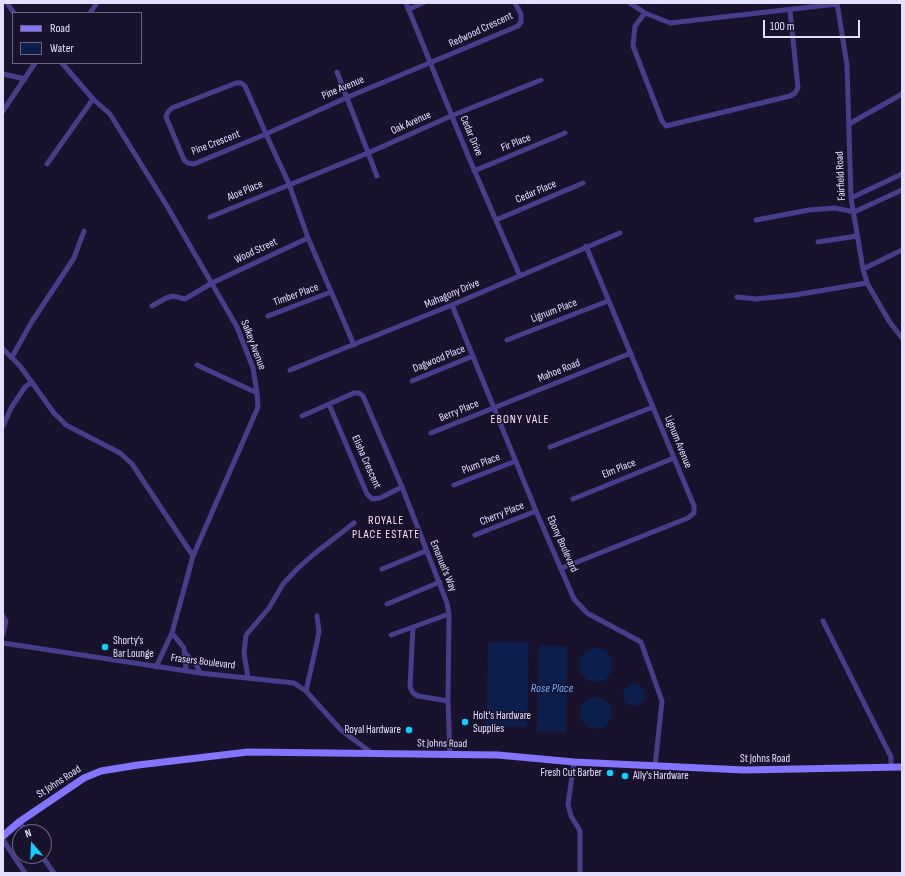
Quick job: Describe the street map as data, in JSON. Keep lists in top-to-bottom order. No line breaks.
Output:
{"streets":{"main road":["St Johns Road"],"street":["Redwood Crescent","Pine Avenue","Oak Avenue","Cedar Drive","Pine Crescent","Fir Place","Fairfield Road","Aloe Place","Cedar Place","Wood Street","Mahagony Drive","Timber Place","Lignum Place","Salkey Avenue","Dagwood Place","Mahoe Road","Berry Place","Lignum Avenue","Elisha Crescent","Plum Place","Elm Place","Cherry Place","Ebony Boulevard","Emanuel's Way","Frasers Boulevard"]},"crossings":[["Redwood Crescent","Pine Avenue"],["Redwood Crescent","Cedar Drive"],["Pine Avenue","Cedar Drive"],["Pine Avenue","Pine Crescent"],["Oak Avenue","Cedar Drive"],["Oak Avenue","Aloe Place"],["Cedar Drive","Fir Place"],["Cedar Drive","Cedar Place"],["Cedar Drive","Mahagony Drive"],["Wood Street","Salkey Avenue"],["Mahagony Drive","Lignum Avenue"],["Mahagony Drive","Ebony Boulevard"],["Lignum Place","Lignum Avenue"],["Salkey Avenue","Frasers Boulevard"],["Dagwood Place","Ebony Boulevard"],["Mahoe Road","Berry Place"],["Mahoe Road","Lignum Avenue"],["Mahoe Road","Ebony Boulevard"],["Berry Place","Ebony Boulevard"],["Lignum Avenue","Elm Place"],["Lignum Avenue","Ebony Boulevard"],["Elisha Crescent","Emanuel's Way"],["Plum Place","Ebony Boulevard"],["Cherry Place","Ebony Boulevard"],["Ebony Boulevard","St Johns Road"],["Emanuel's Way","St Johns Road"],["Frasers Boulevard","St Johns Road"]],"districts":["EBONY VALE","ROYALE PLACE ESTATE"],"water":["Rose Place"],"places":["Shorty's Bar Lounge","Holt's Hardware Supplies","Royal Hardware","Fresh Cut Barber","Ally's Hardware"],"legend":["Road","Water"],"scale_bar":"100 m","north":"top"}
